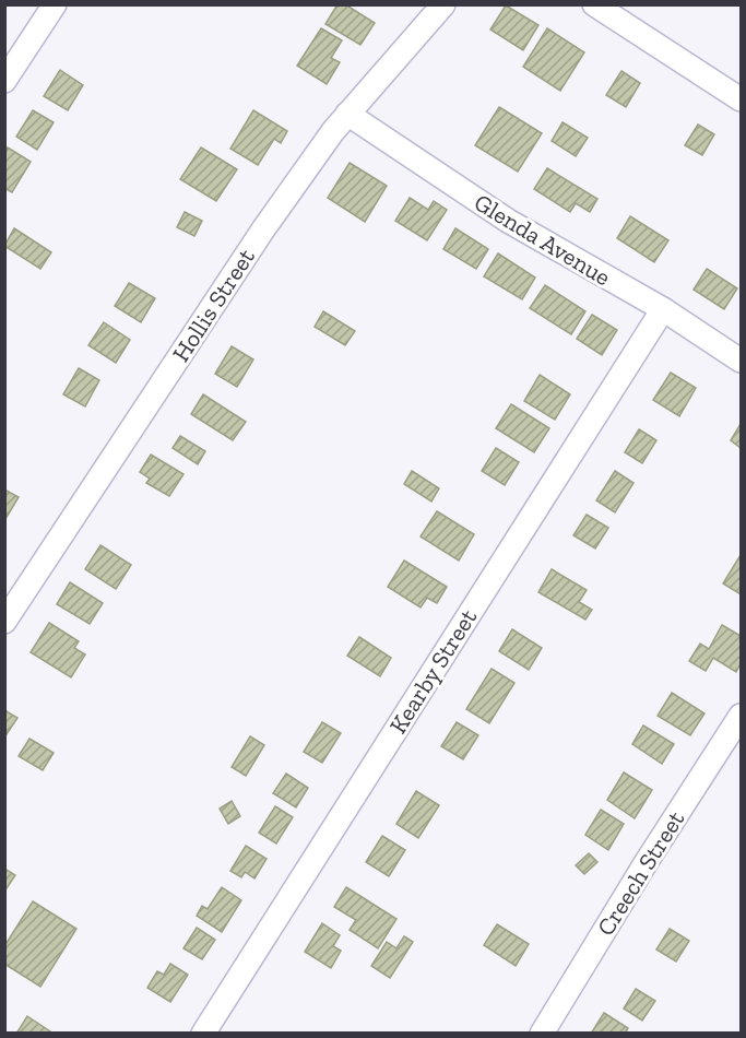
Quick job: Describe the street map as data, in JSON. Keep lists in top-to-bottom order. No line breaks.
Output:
{"streets":{"street":["Glenda Avenue","Hollis Street","Kearby Street","Creech Street"]},"crossings":[["Glenda Avenue","Hollis Street"],["Glenda Avenue","Kearby Street"]]}
